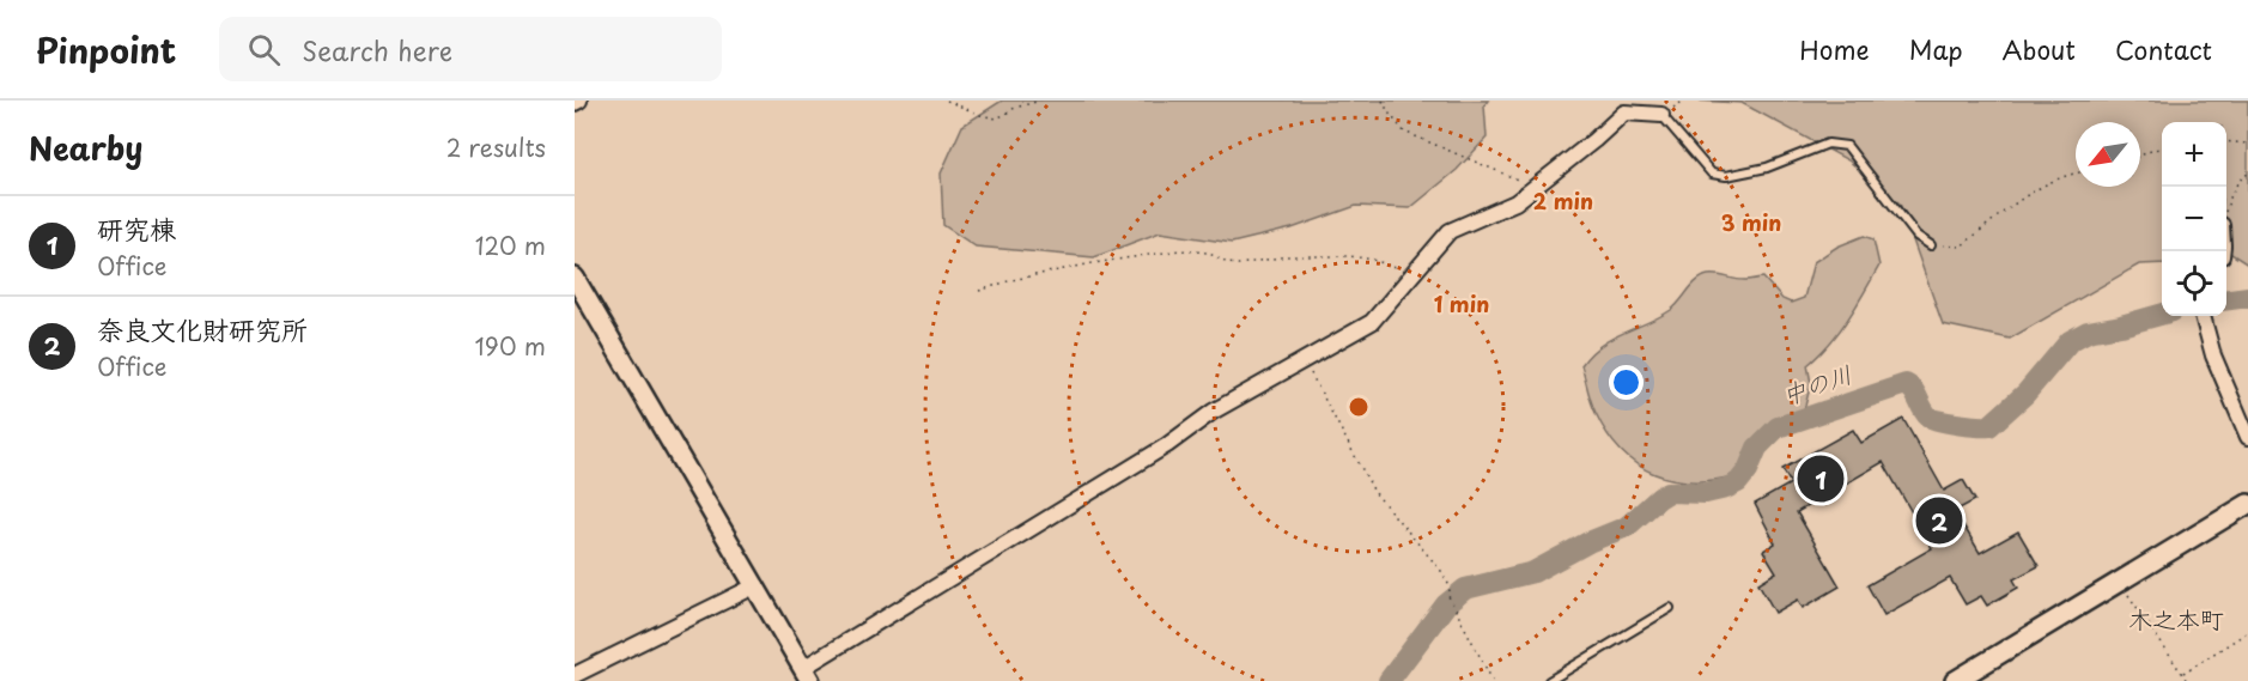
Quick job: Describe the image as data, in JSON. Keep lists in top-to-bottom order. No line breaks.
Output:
{"districts":["木之本町"],"water":["中の川"],"north":"bottom left","page":{"header":"Pinpoint","search":"Search here","nav":["Home","Map","About","Contact"],"heading":["Nearby","2 results"],"map_buttons":["+","−"],"list":[{"mark":"1","name":"研究棟","note":"Office","value":"120 m"},{"mark":"2","name":"奈良文化財研究所","note":"Office","value":"190 m"}],"pins":["1","2"]},"rings":["2 min","3 min","1 min"]}
